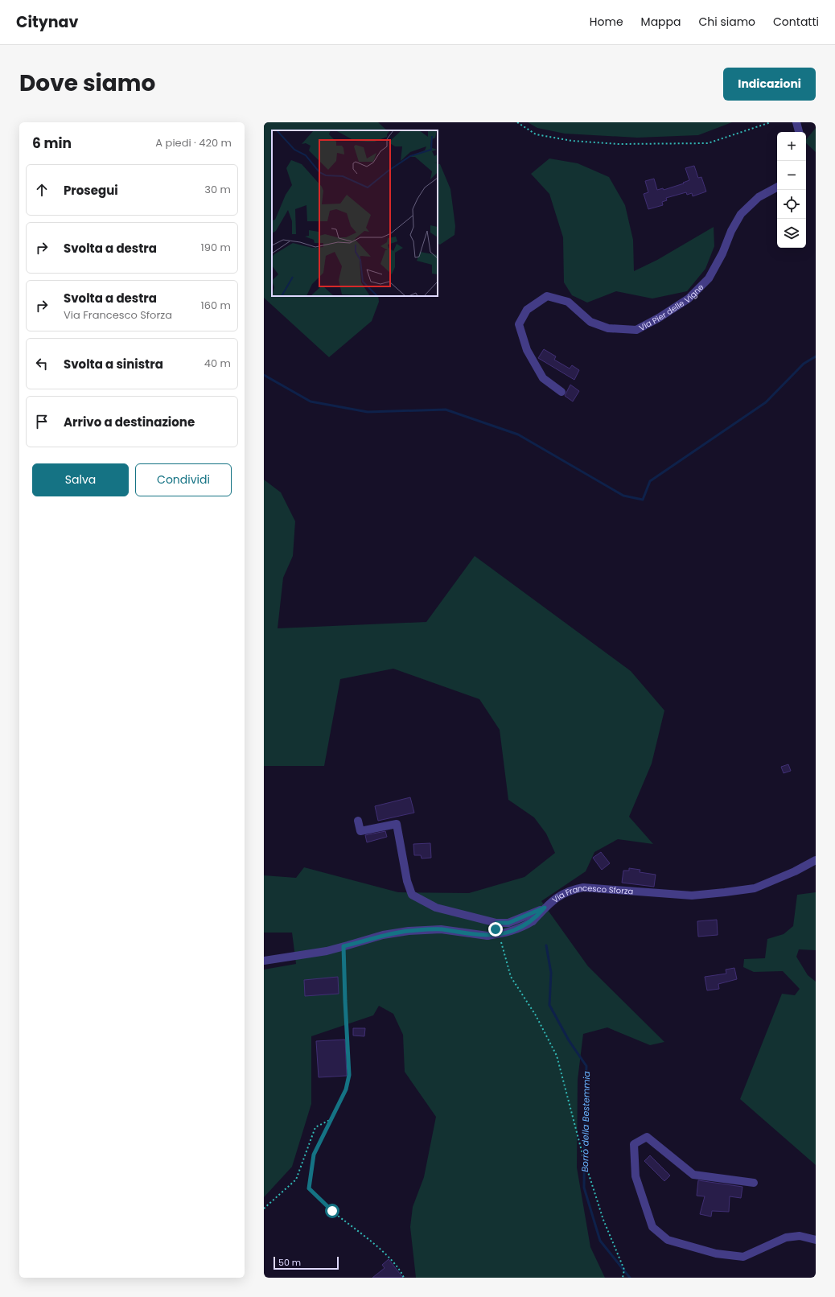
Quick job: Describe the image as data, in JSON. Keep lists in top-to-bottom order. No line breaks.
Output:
{"streets":{"street":["Via Pier delle Vigne","Via Francesco Sforza"]},"water":["Borro della Bestemmia"],"scale_bar":"50 m","page":{"header":"Citynav","nav":["Home","Mappa","Chi siamo","Contatti"],"title":"Dove siamo","buttons":["Indicazioni",["Salva","Condividi"]],"heading":["6 min","A piedi · 420 m"],"map_buttons":["+","−"],"list":[["Prosegui","30 m"],["Svolta a destra","190 m"],["Svolta a destra","Via Francesco Sforza","160 m"],["Svolta a sinistra","40 m"],"Arrivo a destinazione"],"scale":"50 m"}}
